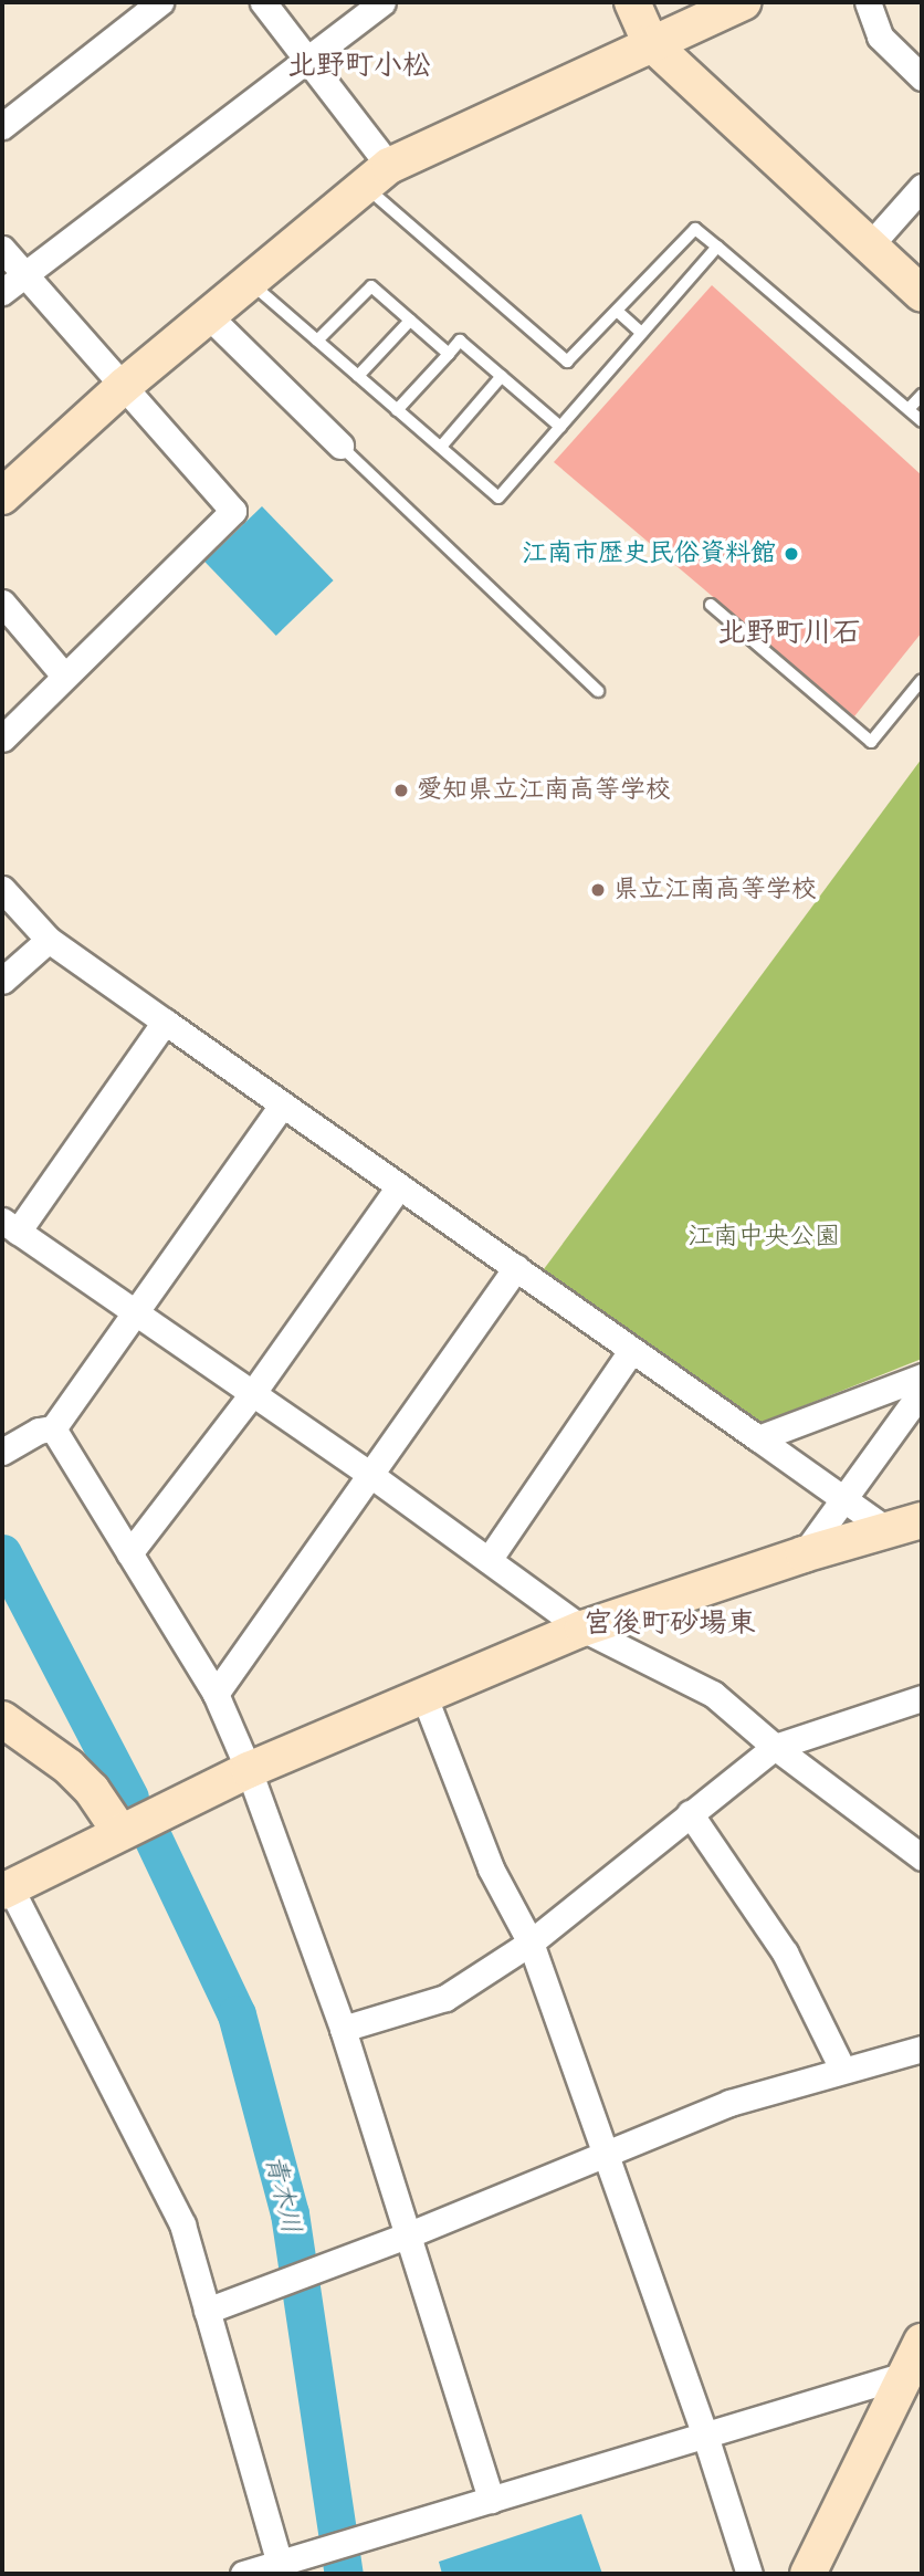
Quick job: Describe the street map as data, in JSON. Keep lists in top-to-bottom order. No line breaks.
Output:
{"districts":["北野町小松","北野町川石","宮後町砂場東"],"water":["青木川"],"parks":["江南中央公園"],"places":["江南市歴史民俗資料館","愛知県立江南高等学校","県立江南高等学校"]}
